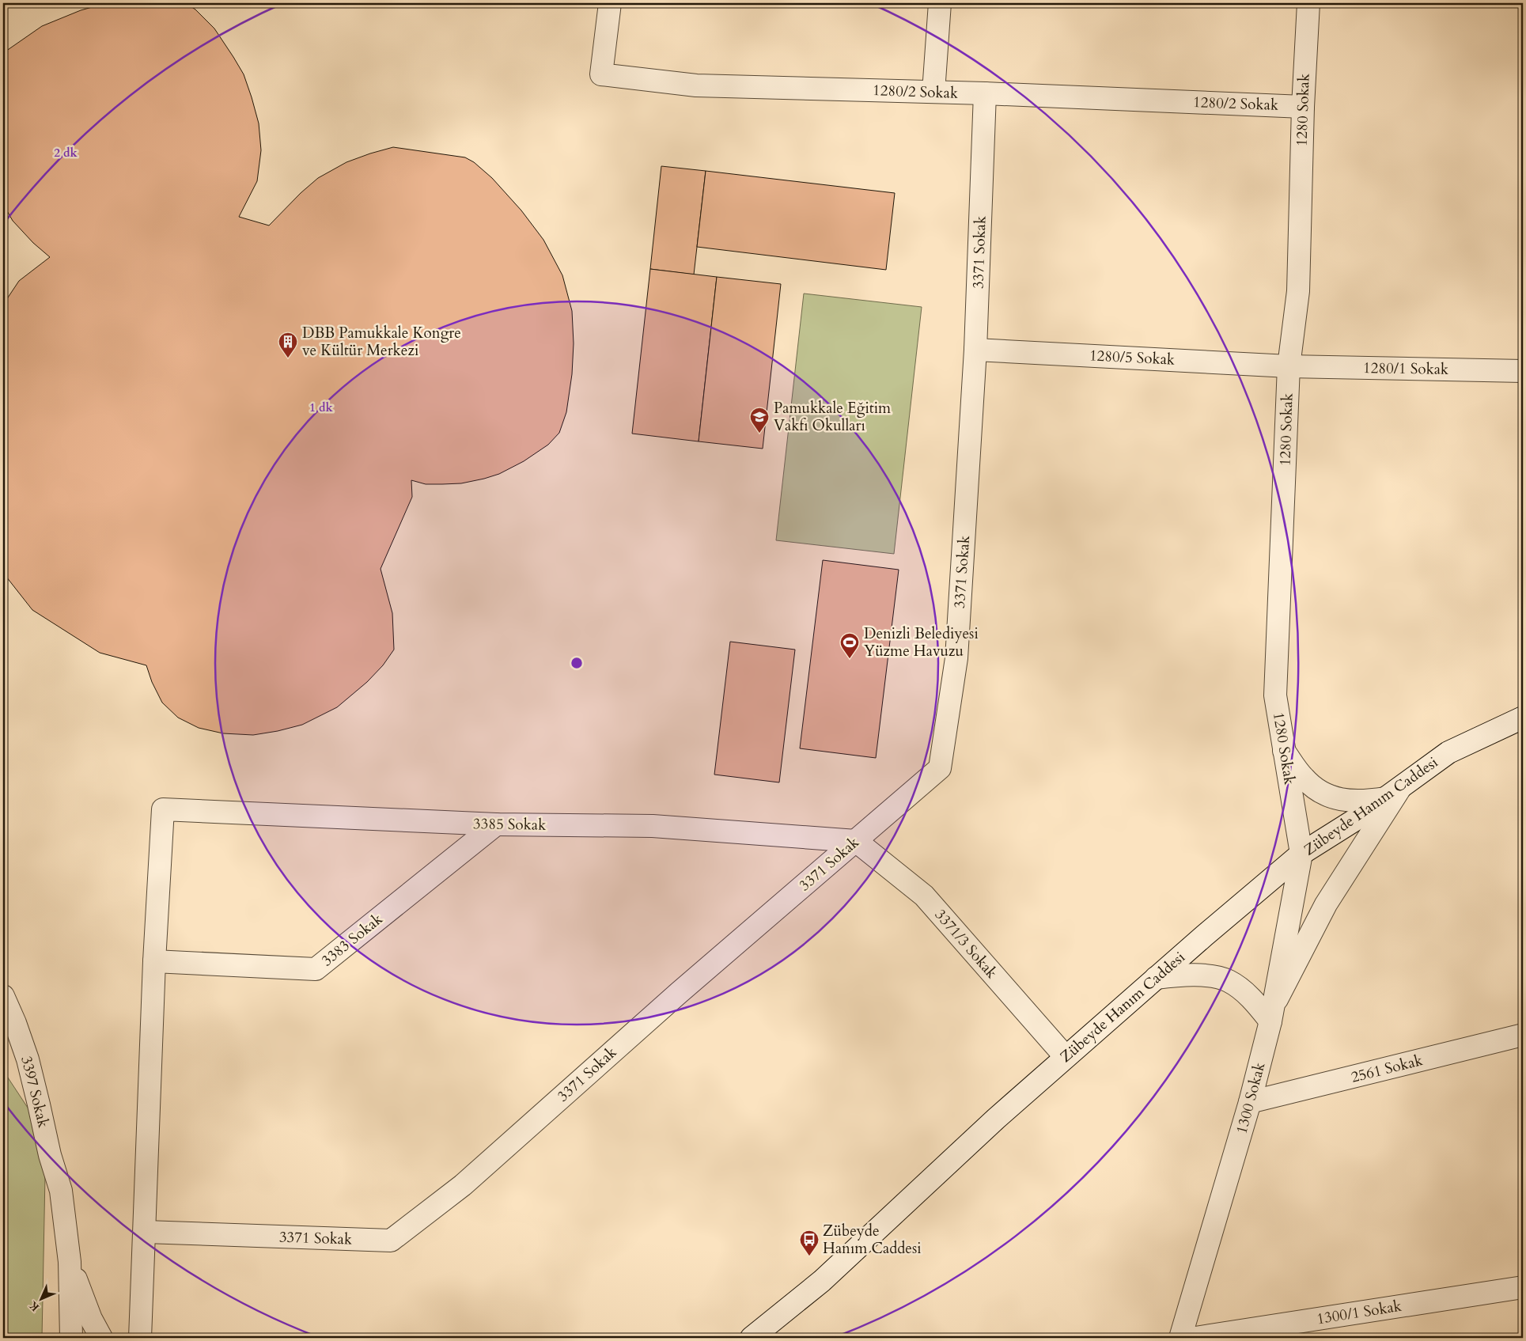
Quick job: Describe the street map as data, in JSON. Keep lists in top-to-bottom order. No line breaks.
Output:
{"streets":{"street":["1280/2 Sokak","1280 Sokak","3371 Sokak","1280/5 Sokak","1280/1 Sokak","Zübeyde Hanım Caddesi","3385 Sokak","3383 Sokak","3371/3 Sokak","2561 Sokak","3397 Sokak","1300 Sokak","1300/1 Sokak"]},"crossings":[["1280/2 Sokak","1280 Sokak"],["1280/2 Sokak","3371 Sokak"],["1280 Sokak","1280/5 Sokak"],["1280 Sokak","1280/1 Sokak"],["1280 Sokak","Zübeyde Hanım Caddesi"],["1280 Sokak","1300 Sokak"],["3371 Sokak","1280/5 Sokak"],["3371 Sokak","3385 Sokak"],["3371 Sokak","3371/3 Sokak"],["1280/5 Sokak","1280/1 Sokak"],["Zübeyde Hanım Caddesi","3371/3 Sokak"],["Zübeyde Hanım Caddesi","1300 Sokak"],["3385 Sokak","3383 Sokak"],["3385 Sokak","3371/3 Sokak"],["2561 Sokak","1300 Sokak"]],"places":{"building":["DBB Pamukkale Kongre ve Kültür Merkezi"],"school or university":["Pamukkale Eğitim Vakfı Okulları"],"sports":["Denizli Belediyesi Yüzme Havuzu"],"bus stop":["Zübeyde Hanım Caddesi"]},"north":"bottom left","rings":["2 dk","1 dk"]}
